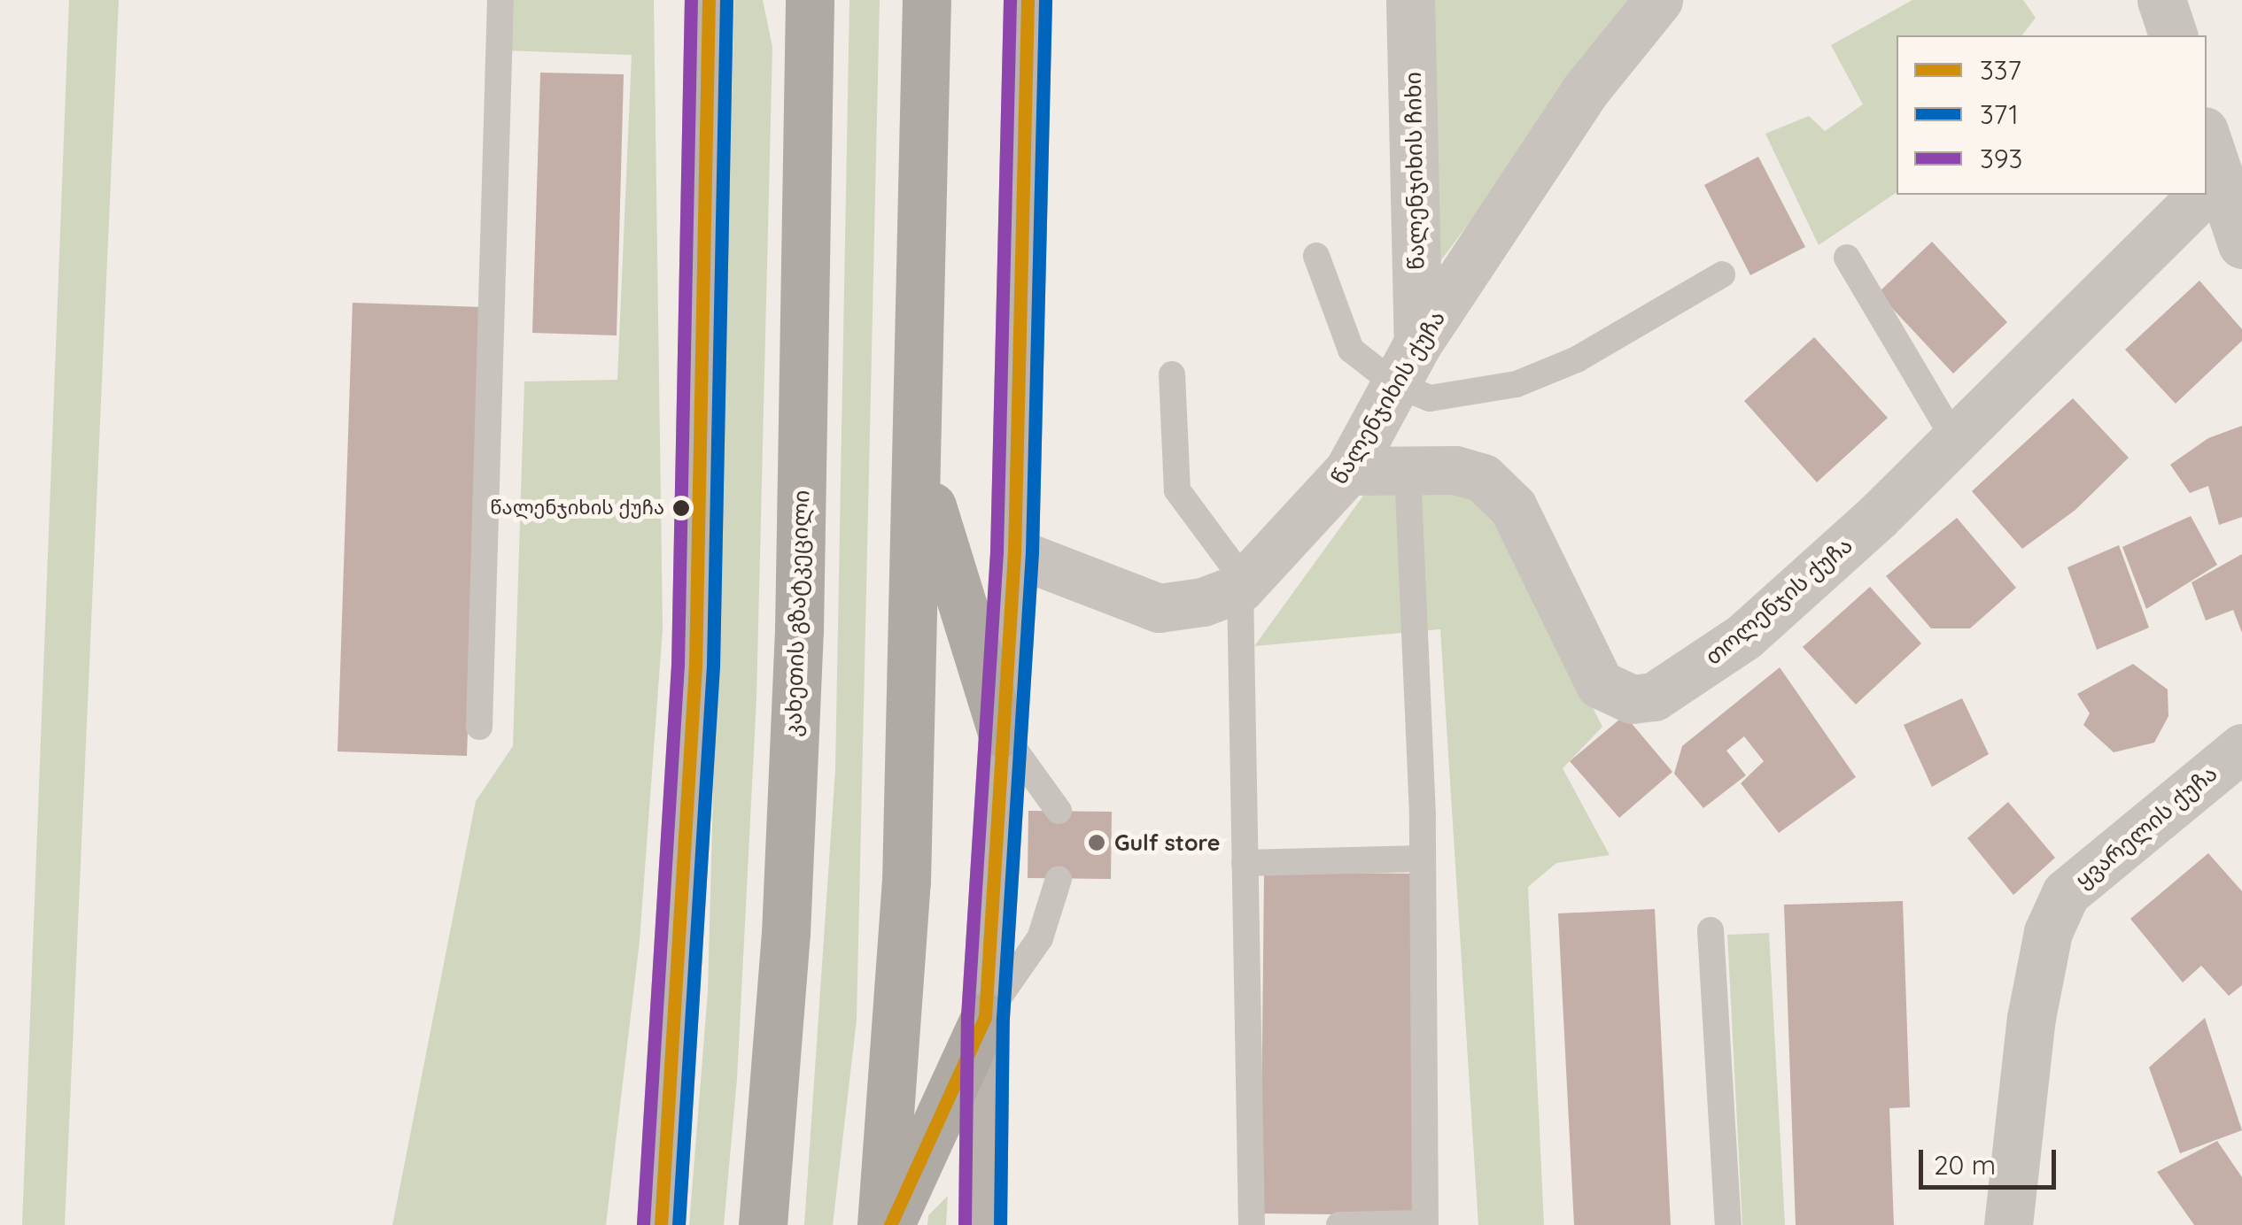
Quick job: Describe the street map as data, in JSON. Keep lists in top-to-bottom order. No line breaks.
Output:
{"streets":{"highway":["კახეთის გზატკეცილი"],"street":["წალენჯიხის ჩიხი","წალენჯიხის ქუჩა","თოლენჯის ქუჩა","ყვარელის ქუჩა"]},"crossings":[["წალენჯიხის ჩიხი","წალენჯიხის ქუჩა"],["წალენჯიხის ქუჩა","თოლენჯის ქუჩა"]],"places":["წალენჯიხის ქუჩა","Gulf store"],"lines":["transit line 337","transit line 371","transit line 393"],"legend":["337","371","393"],"scale_bar":"20 m"}
